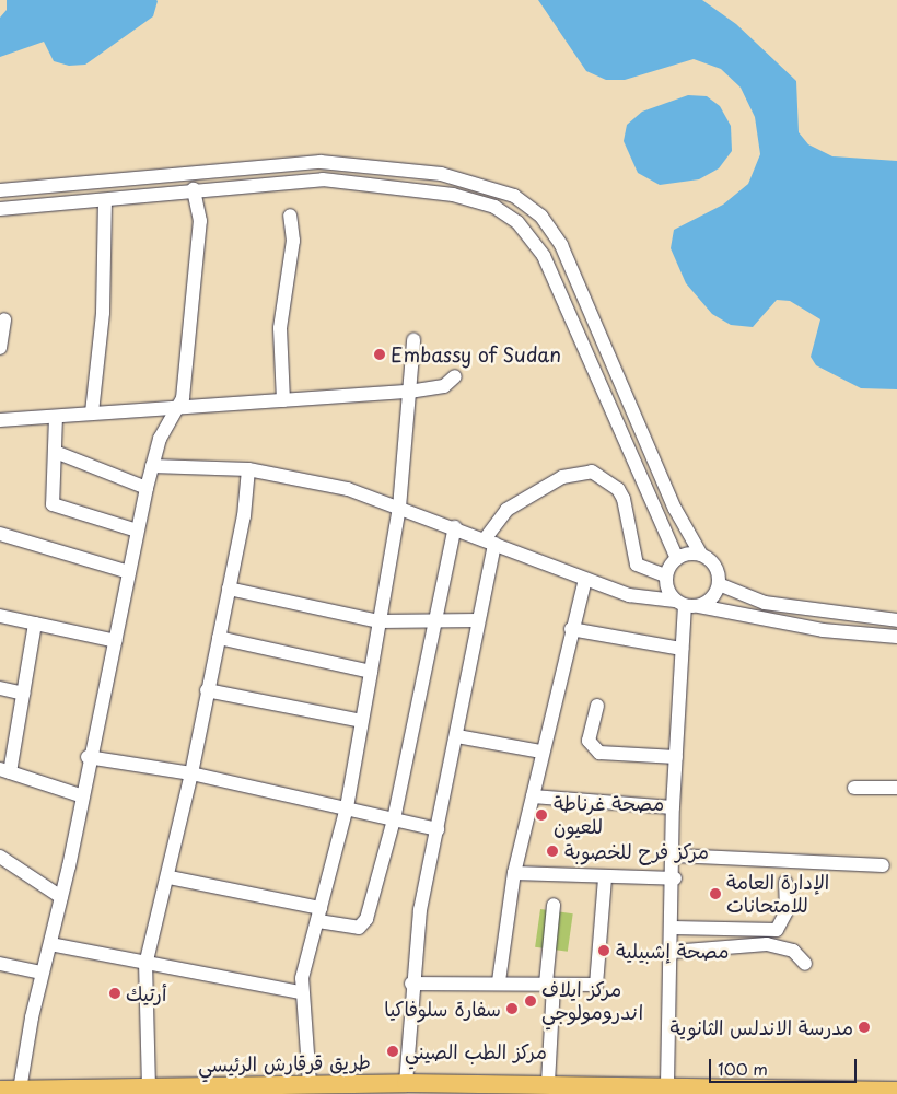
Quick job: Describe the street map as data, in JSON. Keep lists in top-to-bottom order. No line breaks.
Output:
{"streets":{"main road":["طريق قرقارش الرئيسي"]},"places":["Embassy of Sudan","مصحة غرناطة للعيون","مركز فرح للخصوبة","الإدارة العامة للامتحانات","مصحة إشبيلية","أرتيك","مركز ايلاف اندرومولوجي","سفارة سلوفاكيا","مدرسة الاندلس الثانوية","مركز الطب الصيني"],"scale_bar":"100 m"}
